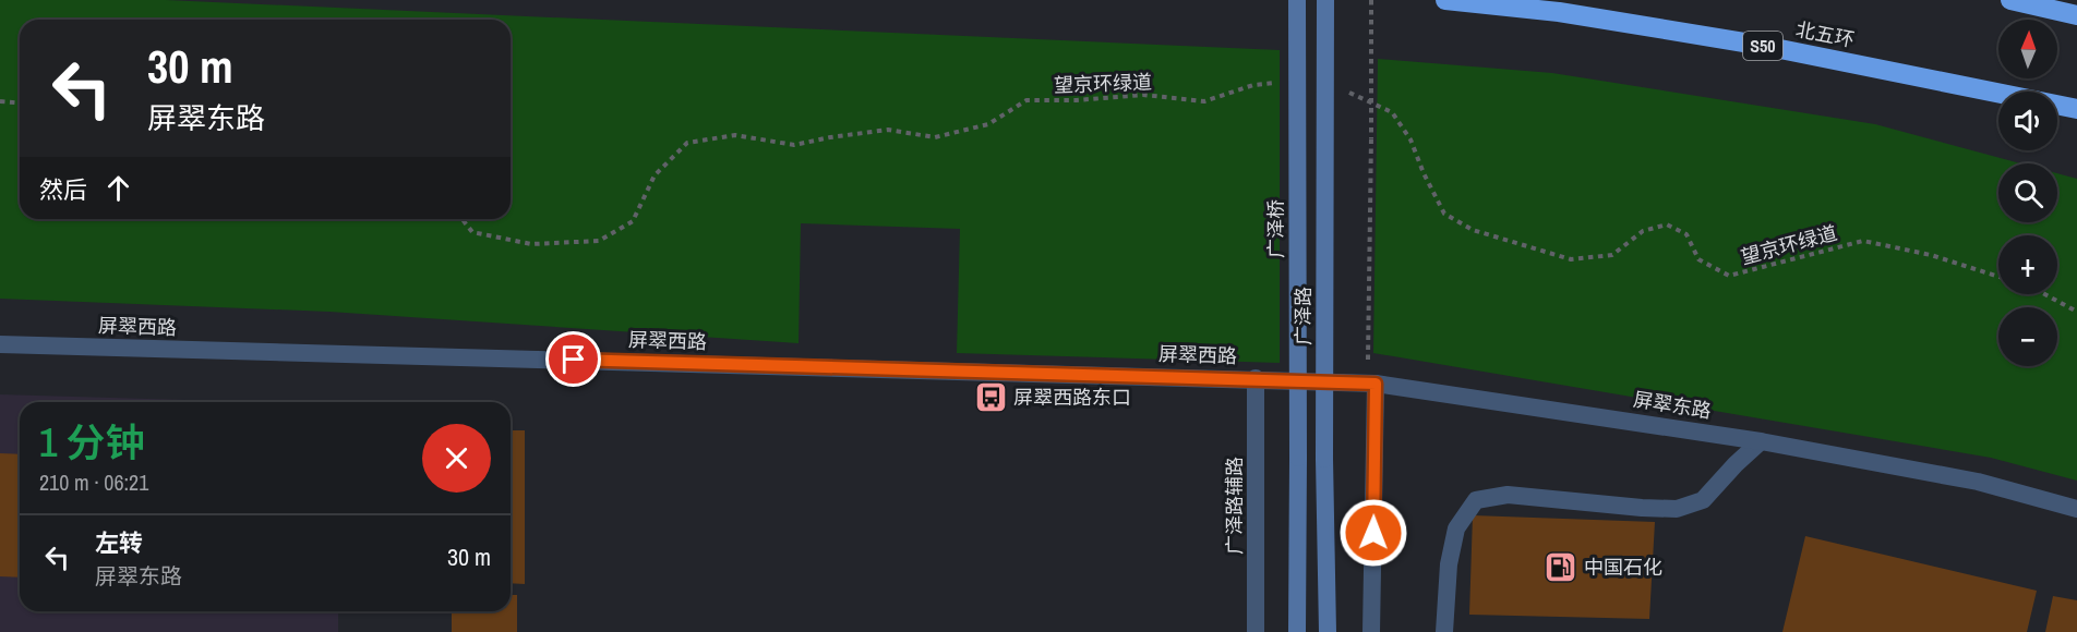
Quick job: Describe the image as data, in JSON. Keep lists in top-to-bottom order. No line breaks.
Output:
{"streets":{"highway":["北五环","S50"],"main road":["广泽桥","广泽路"],"street":["屏翠西路","屏翠东路","广泽路辅路"],"path":["望京环绿道"]},"crossings":[["屏翠西路","屏翠东路"],["屏翠西路","广泽路辅路"],["屏翠东路","广泽路辅路"]],"places":{"bus stop":["屏翠西路东口"],"fuel station":["中国石化"]},"north":"top","page":{"map_buttons":["+","−"],"turn":["30 m","屏翠东路"],"then":"然后","heading":["1 分钟","210 m · 06:21"],"list":[{"name":"左转","note":"屏翠东路","value":"30 m"}]}}
